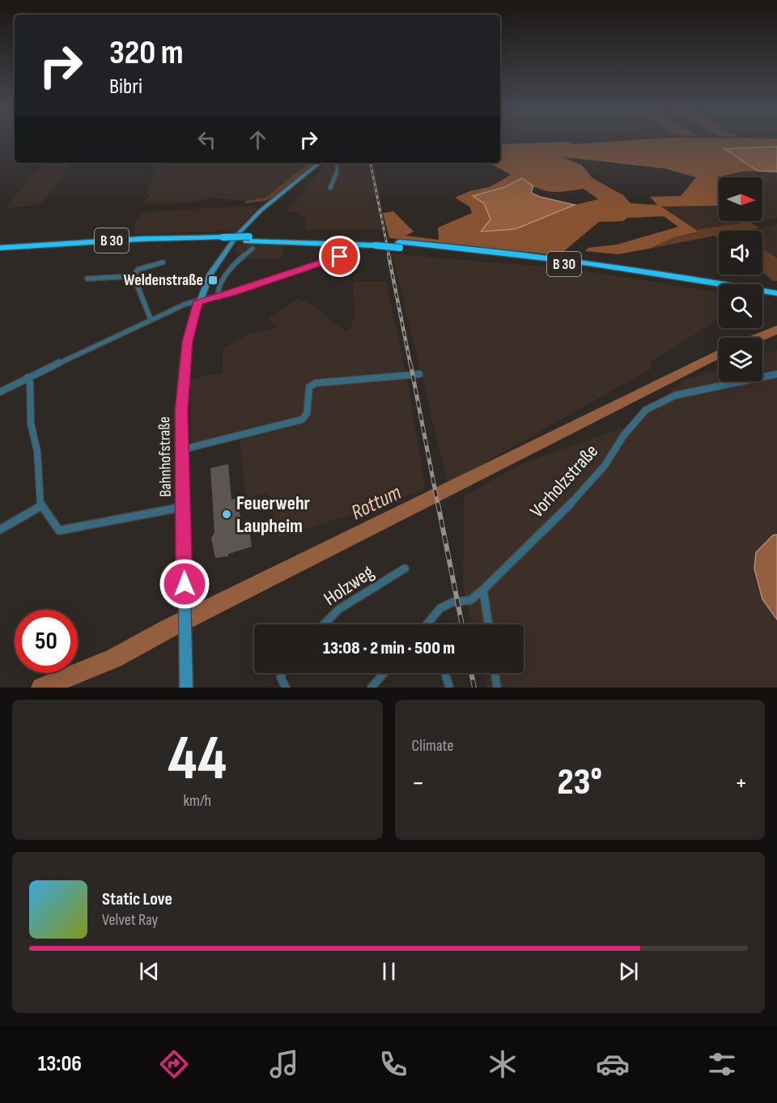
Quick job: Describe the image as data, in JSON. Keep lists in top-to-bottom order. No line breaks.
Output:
{"streets":{"highway":["B 30"],"main road":["Bahnhofstraße"],"street":["Vorholzstraße","Holzweg"]},"water":["Rottum"],"places":{"transit":["Weldenstraße"],"other":["Feuerwehr Laupheim"]},"north":"right","page":{"turn":["320 m","Bibri"],"limit":"50","trip":"13:08 · 2 min · 500 m","tile":[["44","km/h"],"Climate"],"heat":["−","23°","+"],"song":["Static Love","Velvet Ray"],"tabs":"13:06"}}
